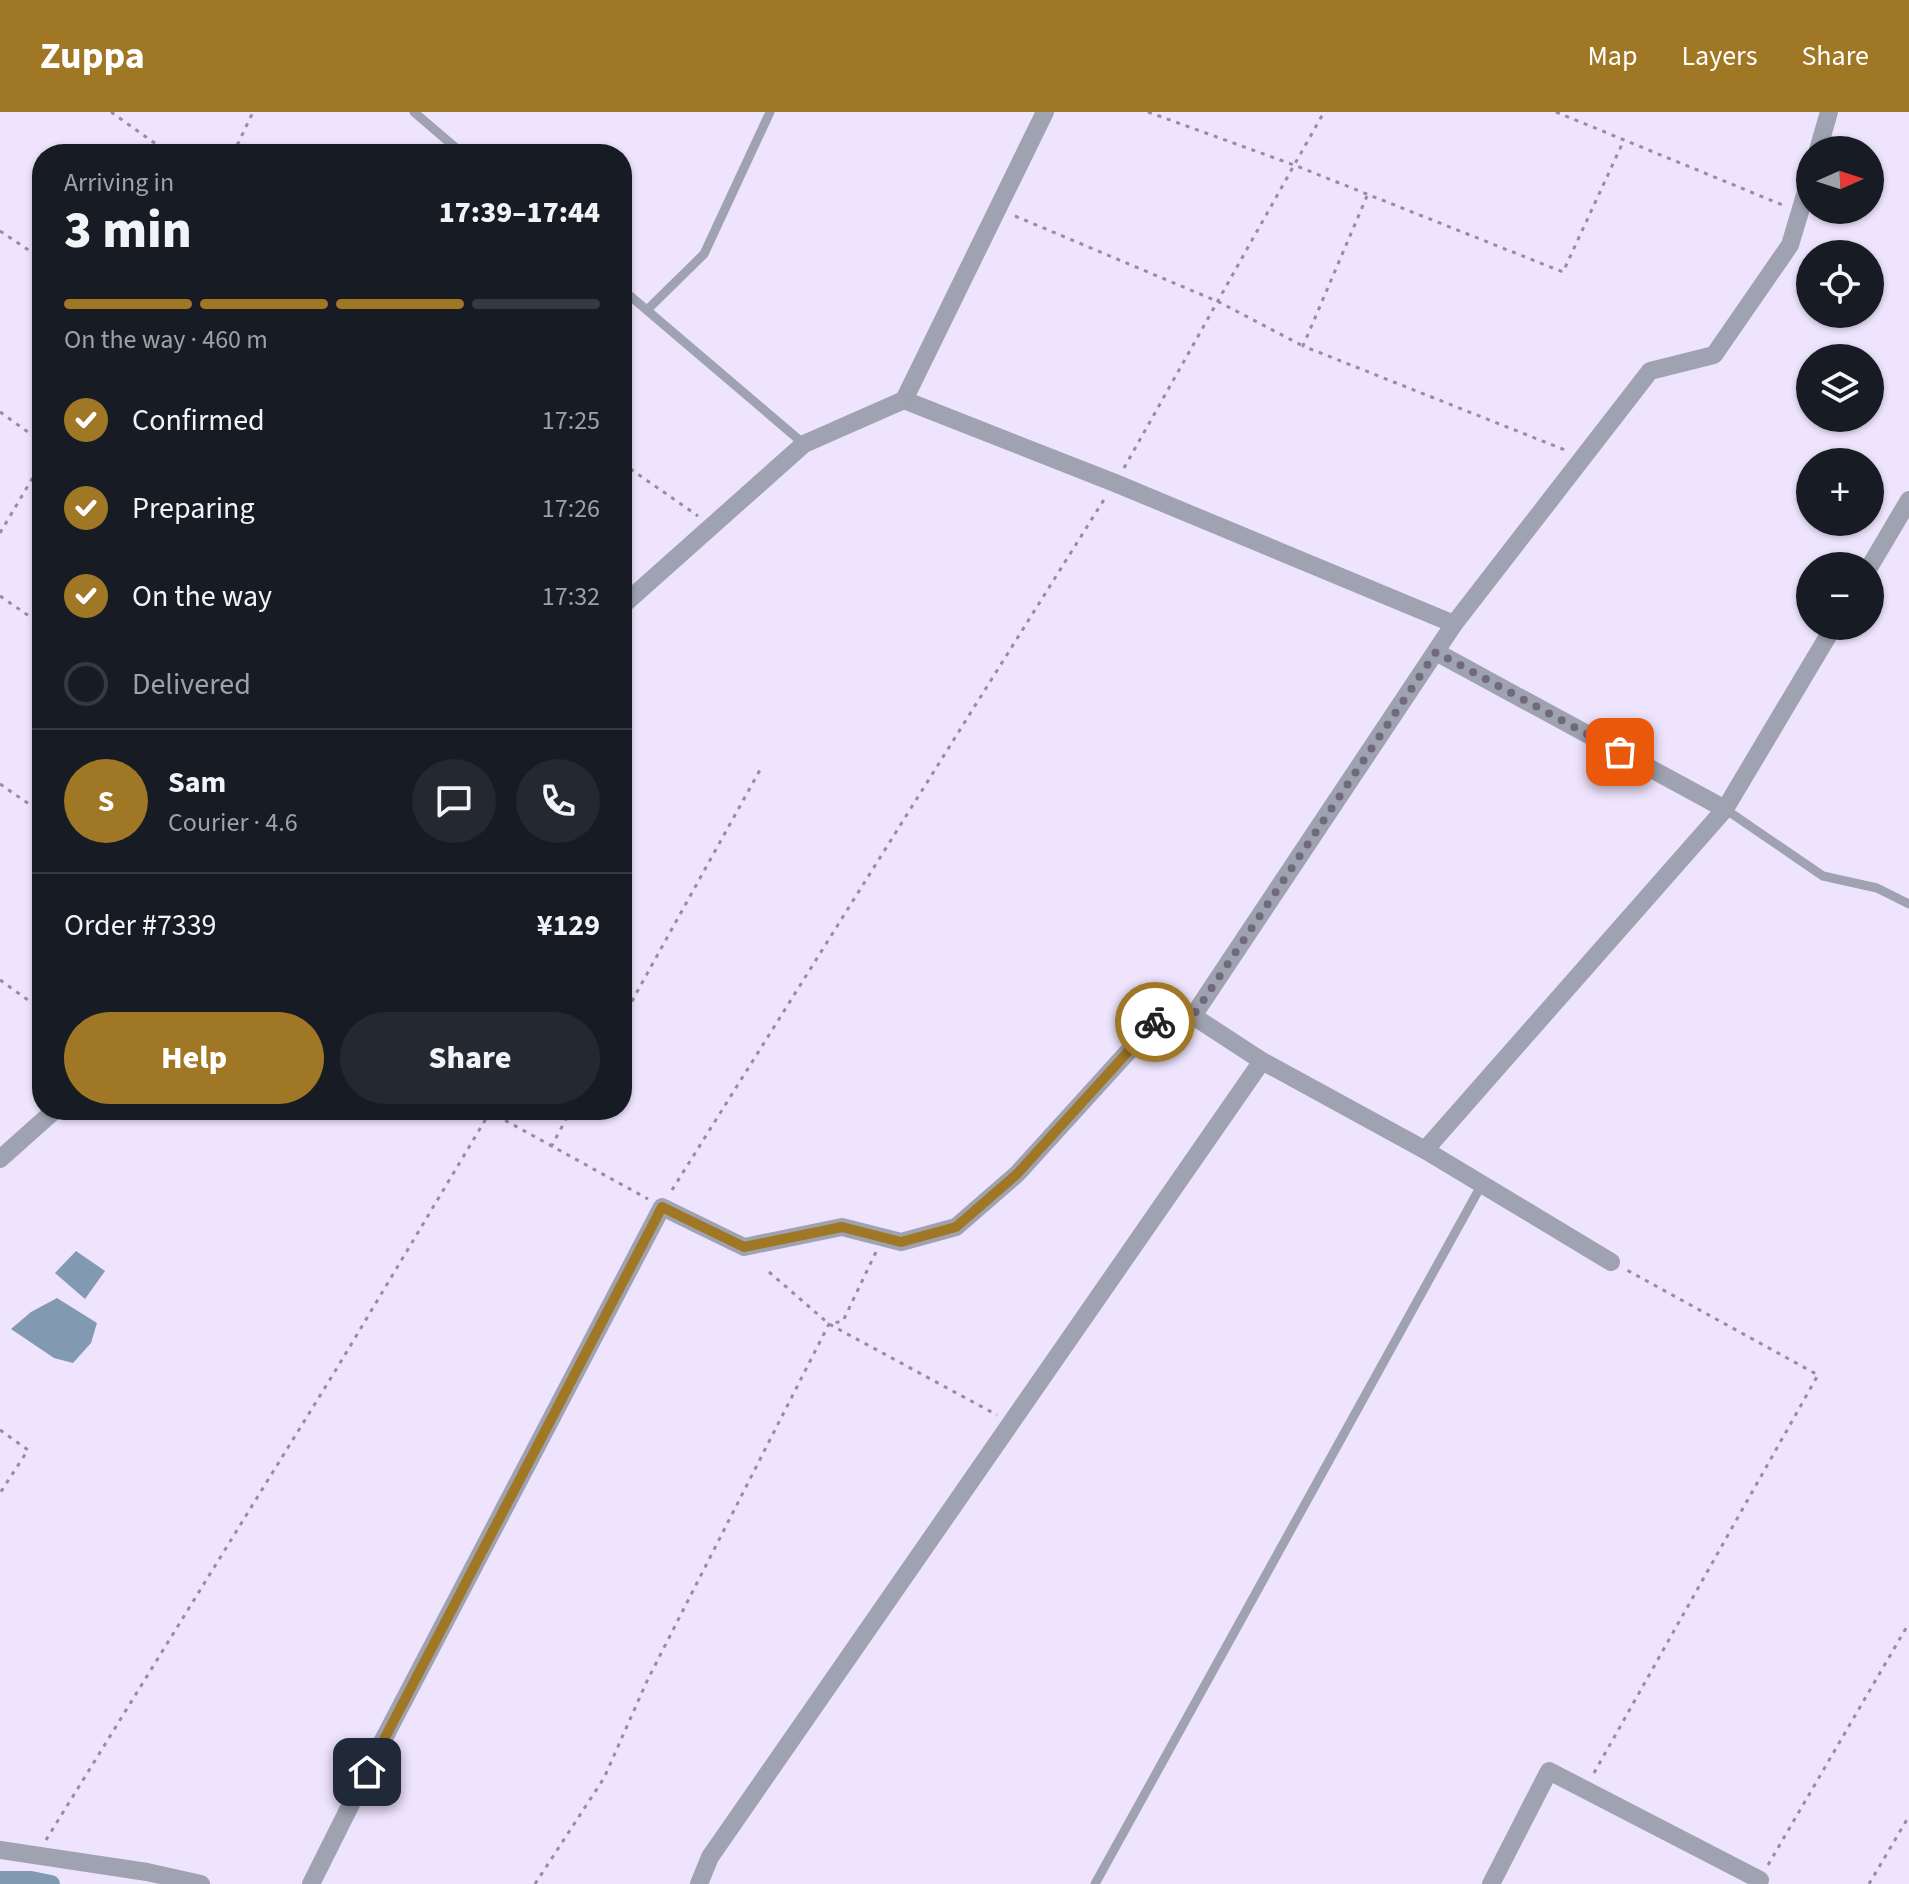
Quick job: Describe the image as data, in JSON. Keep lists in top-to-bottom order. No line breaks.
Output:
{"north":"right","page":{"header":"Zuppa","nav":["Map","Layers","Share"],"map_buttons":["+","−"],"heading":["3 min","Arriving in","17:39–17:44"],"panel":["Sam","Courier · 4.6","Order #7339","¥129"],"bar":"On the way · 460 m","list":[["Confirmed","17:25"],["Preparing","17:26"],["On the way","17:32"],"Delivered"],"round":"S","buttons":["Help","Share"]}}
